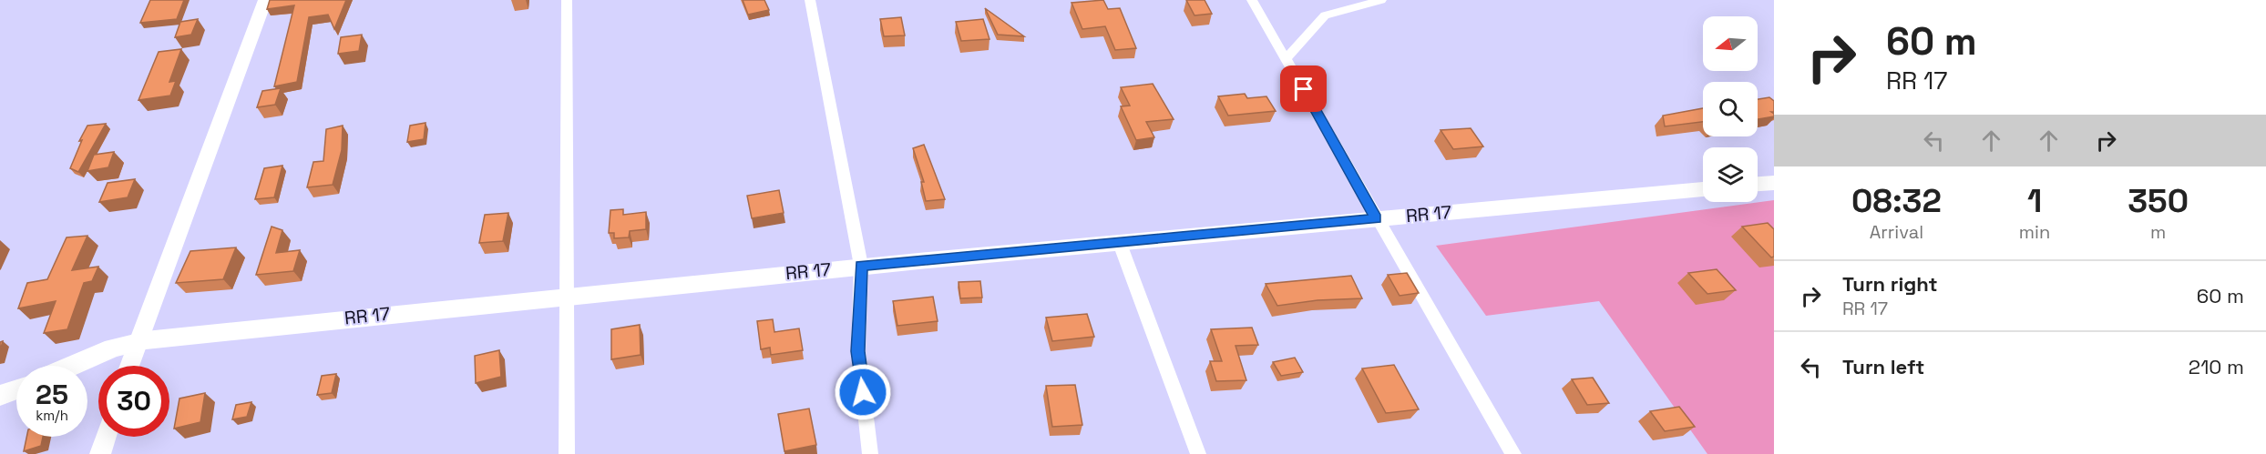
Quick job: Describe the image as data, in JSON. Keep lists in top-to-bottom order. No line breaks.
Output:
{"streets":{"main road":["RR 17"]},"north":"left","page":{"turn":["60 m","RR 17"],"eta":["08:32","Arrival","1","min","350","m"],"list":[{"name":"Turn right","note":"RR 17","value":"60 m"},{"name":"Turn left","value":"210 m"}],"speed":"25 km/h","limit":"30"}}
